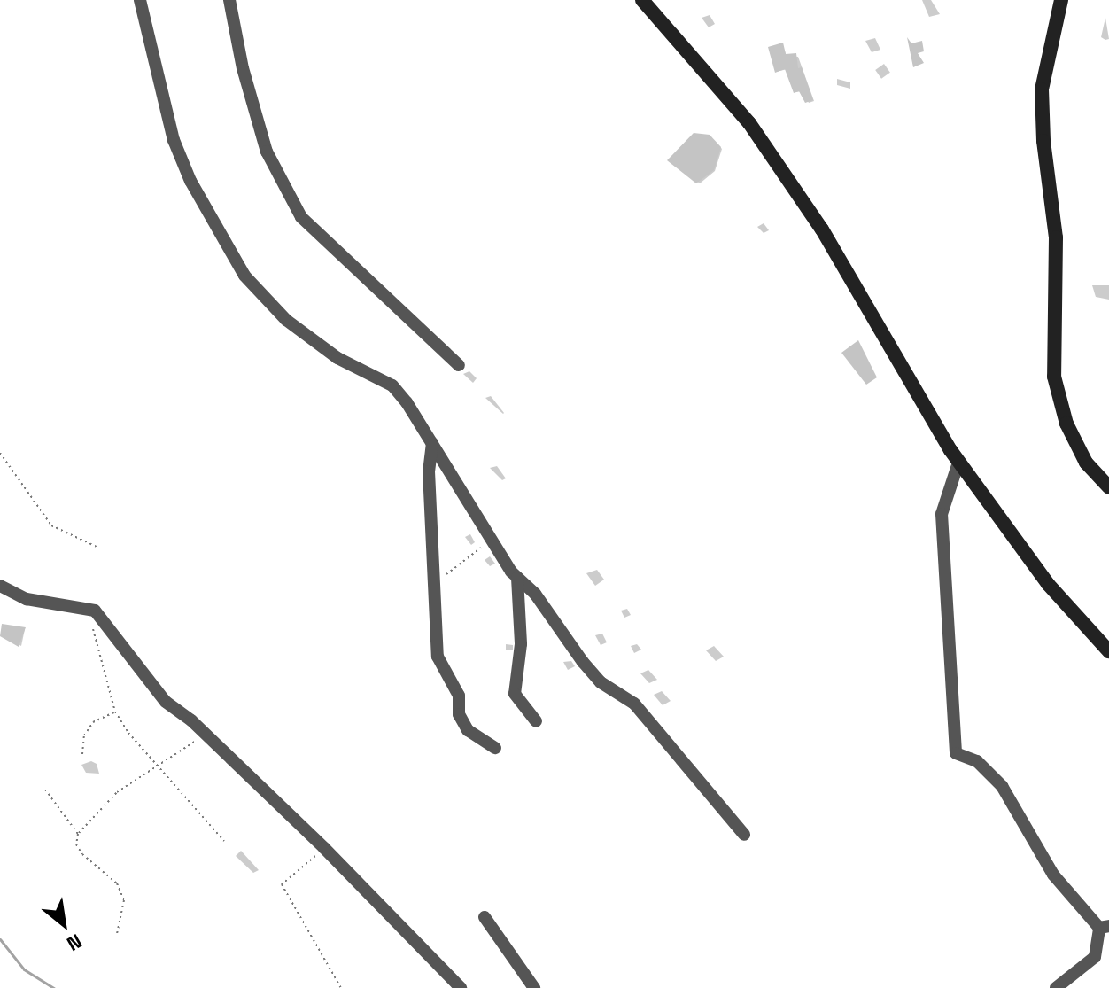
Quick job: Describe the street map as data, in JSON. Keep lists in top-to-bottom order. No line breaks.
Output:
{"north":"bottom right"}
